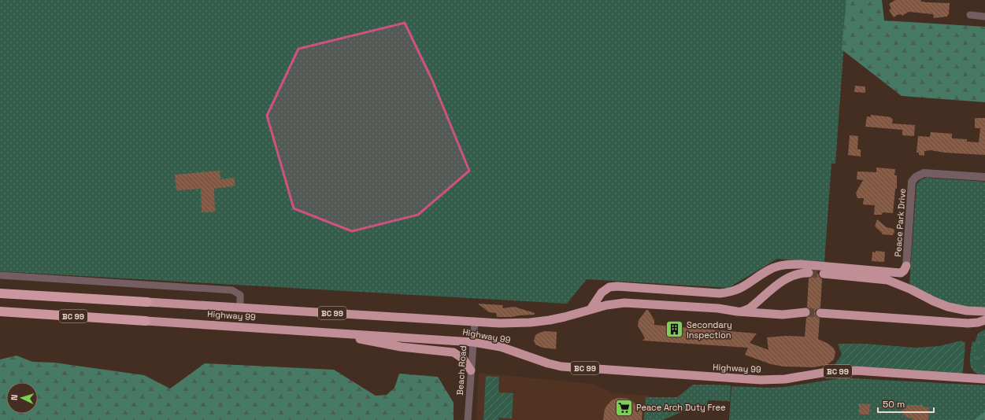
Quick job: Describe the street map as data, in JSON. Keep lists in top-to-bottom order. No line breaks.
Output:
{"streets":{"highway":["BC 99","Highway 99"],"street":["Peace Park Drive","Beach Road"]},"crossings":[["BC 99","Highway 99"],["Highway 99","Beach Road"]],"places":{"building":["Secondary Inspection"],"supermarket":["Peace Arch Duty Free"]},"scale_bar":"50 m","north":"left"}
